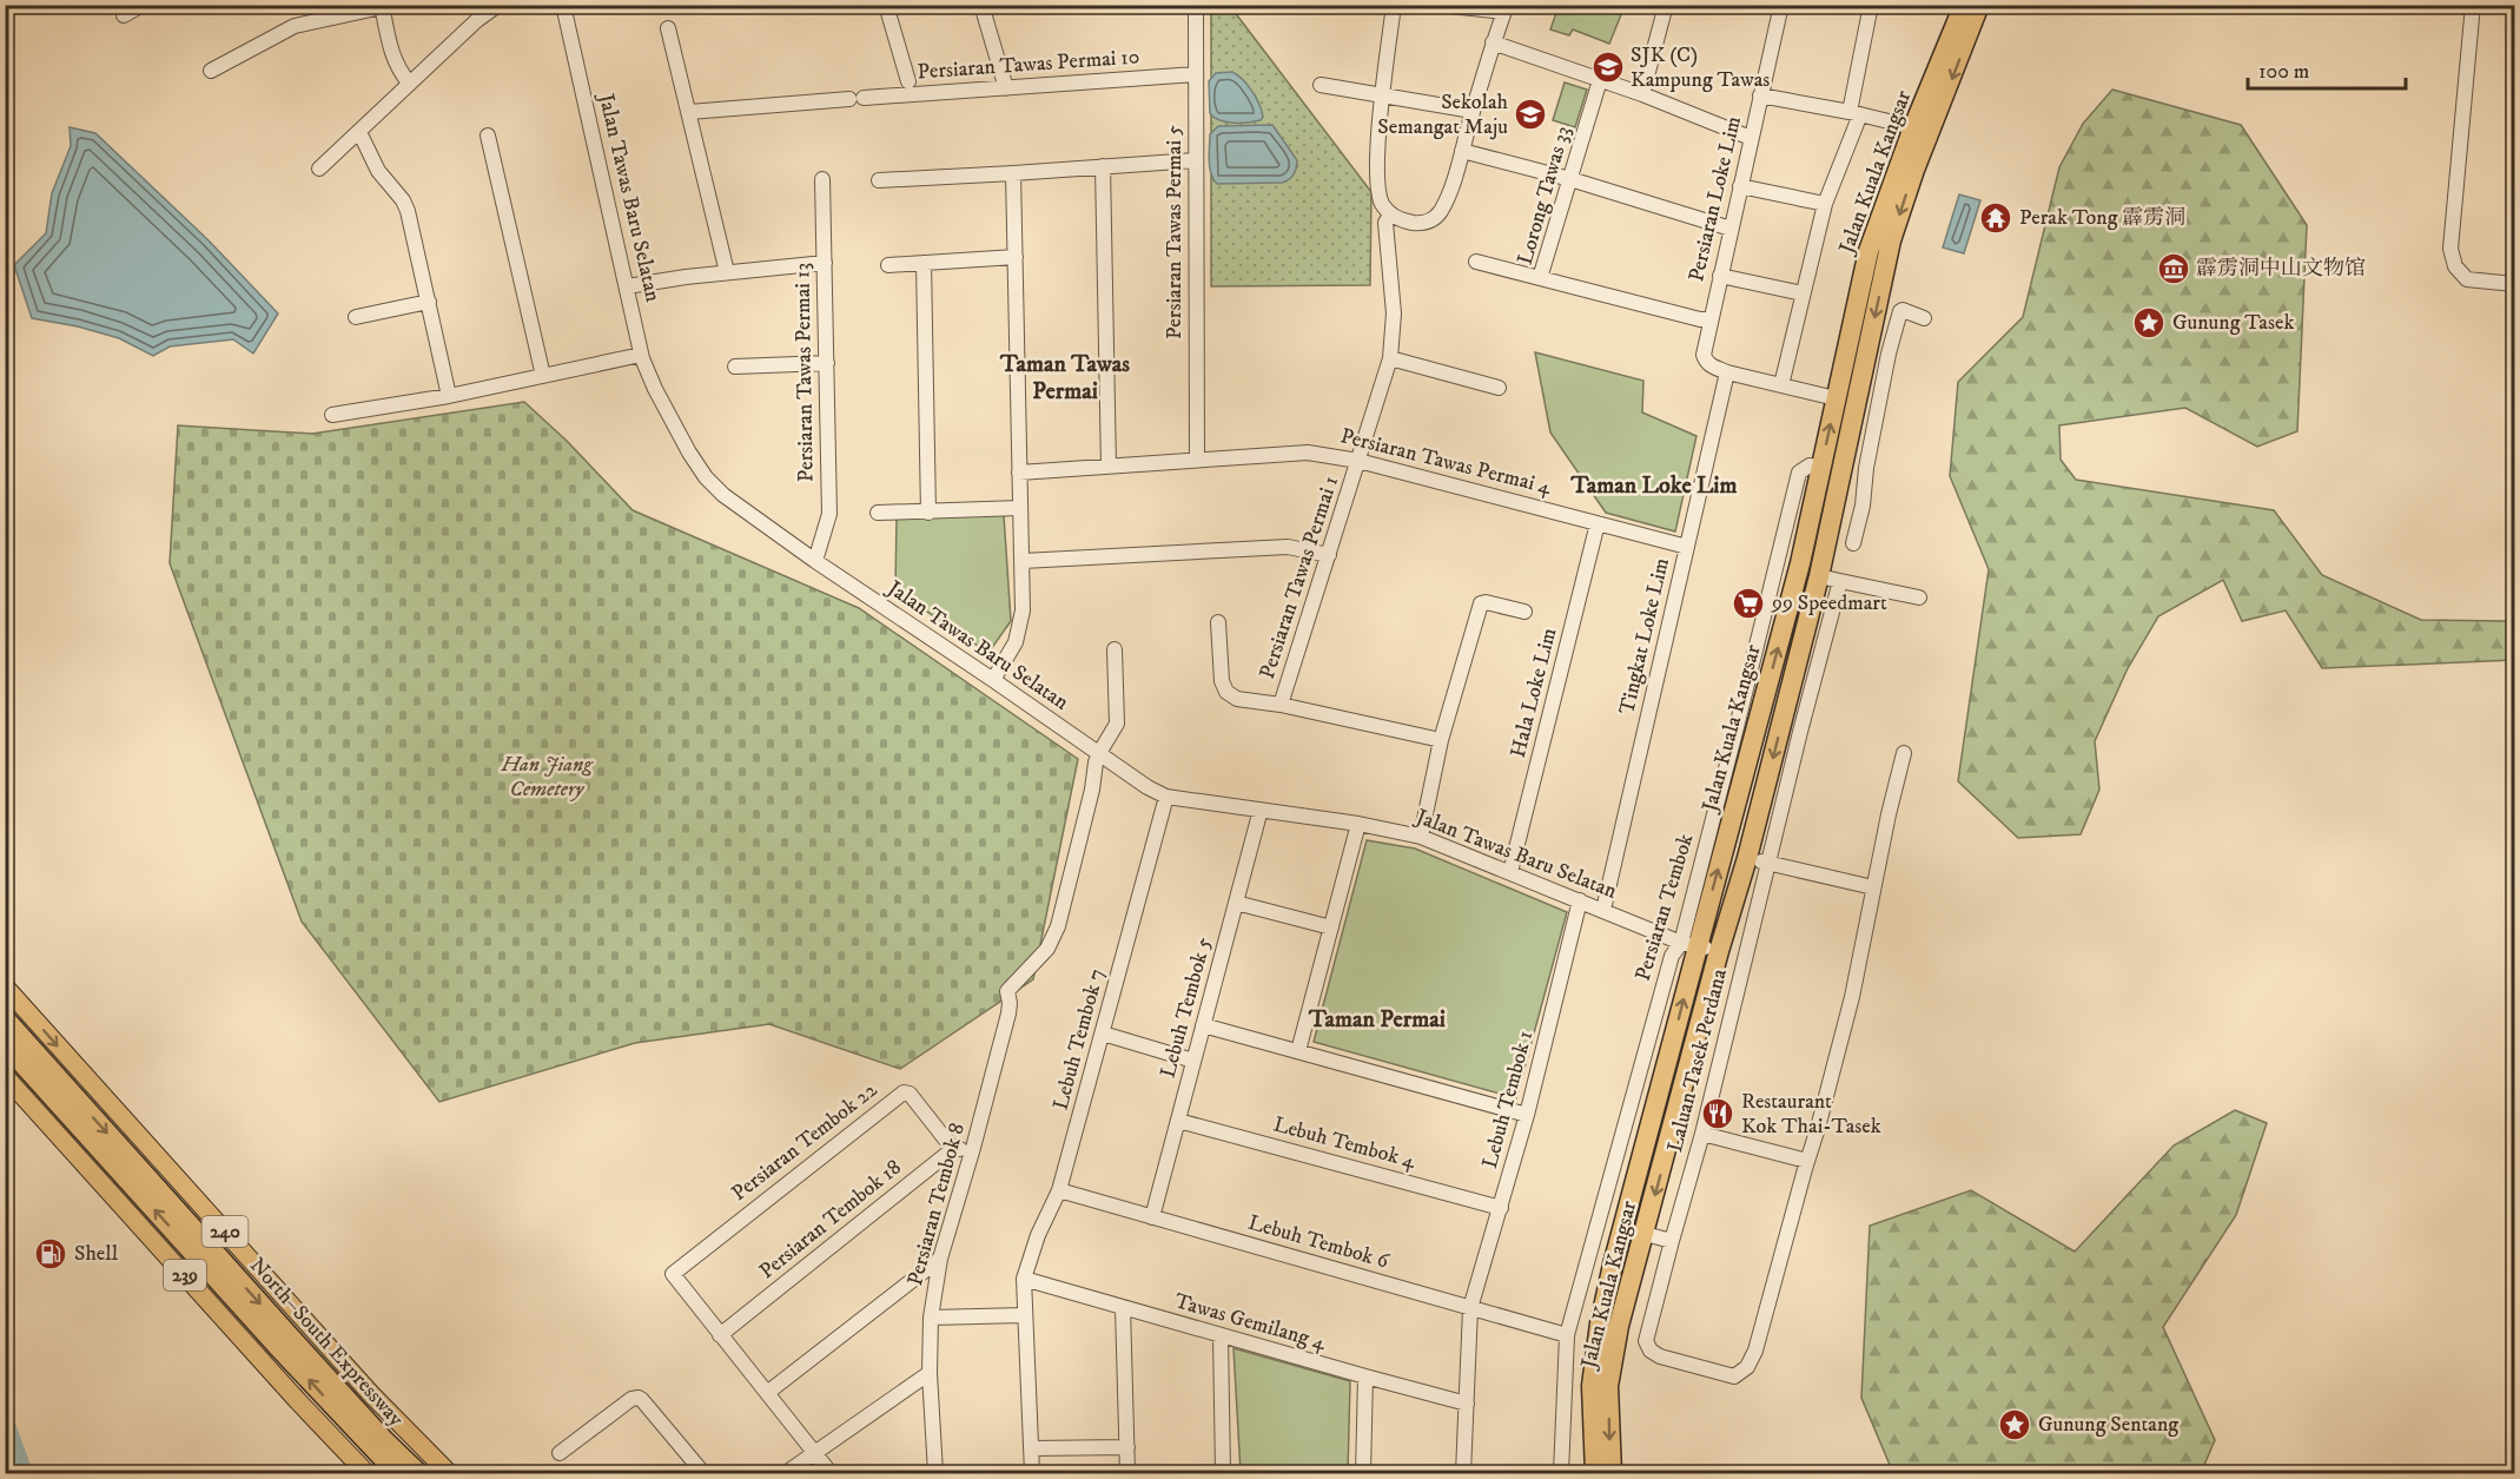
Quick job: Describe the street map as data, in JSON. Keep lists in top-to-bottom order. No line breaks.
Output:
{"streets":{"highway":["Jalan Kuala Kangsar","North–South Expressway"],"main road":["240","239"],"street":["Persiaran Tawas Permai 10","Lorong Tawas 33","Jalan Tawas Baru Selatan","Persiaran Loke Lim","Persiaran Tawas Permai 5","Persiaran Tawas Permai 13","Persiaran Tawas Permai 4","Persiaran Tawas Permai 1","Tingkat Loke Lim","Hala Loke Lim","Persiaran Tembok","Lebuh Tembok 5","Lebuh Tembok 7","Laluan Tasek Perdana","Lebuh Tembok 1","Persiaran Tembok 22","Lebuh Tembok 4","Persiaran Tembok 8","Persiaran Tembok 18","Lebuh Tembok 6","Tawas Gemilang 4"]},"crossings":[["Persiaran Tawas Permai 10","Persiaran Tawas Permai 5"],["Jalan Kuala Kangsar","Jalan Tawas Baru Selatan"],["Jalan Kuala Kangsar","Persiaran Tembok"],["Lorong Tawas 33","Persiaran Loke Lim"],["Jalan Tawas Baru Selatan","Persiaran Tawas Permai 13"],["Jalan Tawas Baru Selatan","Tingkat Loke Lim"],["Jalan Tawas Baru Selatan","Hala Loke Lim"],["Jalan Tawas Baru Selatan","Persiaran Tembok"],["Jalan Tawas Baru Selatan","Lebuh Tembok 5"],["Jalan Tawas Baru Selatan","Lebuh Tembok 7"],["Jalan Tawas Baru Selatan","Lebuh Tembok 1"],["Jalan Tawas Baru Selatan","Persiaran Tembok 8"],["Persiaran Loke Lim","Tingkat Loke Lim"],["Persiaran Tawas Permai 5","Persiaran Tawas Permai 4"],["Persiaran Tawas Permai 4","Persiaran Tawas Permai 1"],["Persiaran Tawas Permai 4","Tingkat Loke Lim"],["Persiaran Tawas Permai 4","Hala Loke Lim"],["Persiaran Tembok","Lebuh Tembok 6"],["Lebuh Tembok 5","Lebuh Tembok 4"],["Lebuh Tembok 5","Lebuh Tembok 6"],["Lebuh Tembok 7","Lebuh Tembok 6"],["Lebuh Tembok 7","Tawas Gemilang 4"],["Lebuh Tembok 1","Lebuh Tembok 4"],["Lebuh Tembok 1","Lebuh Tembok 6"],["Lebuh Tembok 1","Tawas Gemilang 4"],["Persiaran Tembok 22","Persiaran Tembok 18"]],"districts":["Taman Tawas Permai","Taman Loke Lim","Taman Permai"],"parks":["Han Jiang Cemetery"],"places":{"school or university":["SJK (C) Kampung Tawas","Sekolah Semangat Maju"],"temple":["Perak Tong 霹雳洞"],"museum":["霹雳洞中山文物馆"],"place":["Gunung Tasek","Gunung Sentang"],"supermarket":["99 Speedmart"],"restaurant":["Restaurant Kok Thai-Tasek"],"fuel station":["Shell"]},"scale_bar":"100 m"}
